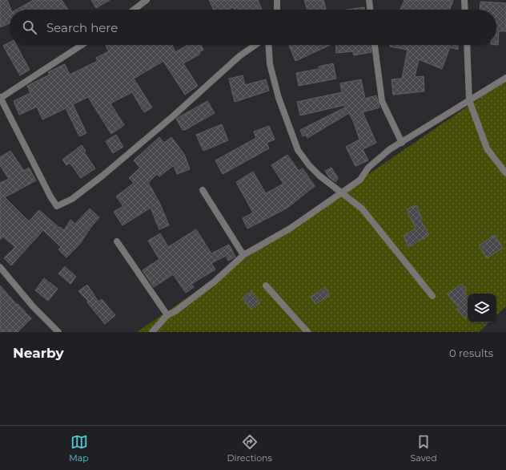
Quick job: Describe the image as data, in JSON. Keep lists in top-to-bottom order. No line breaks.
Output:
{"page":{"search":"Search here","heading":["Nearby","0 results"],"nav":["Map","Directions","Saved"]}}
